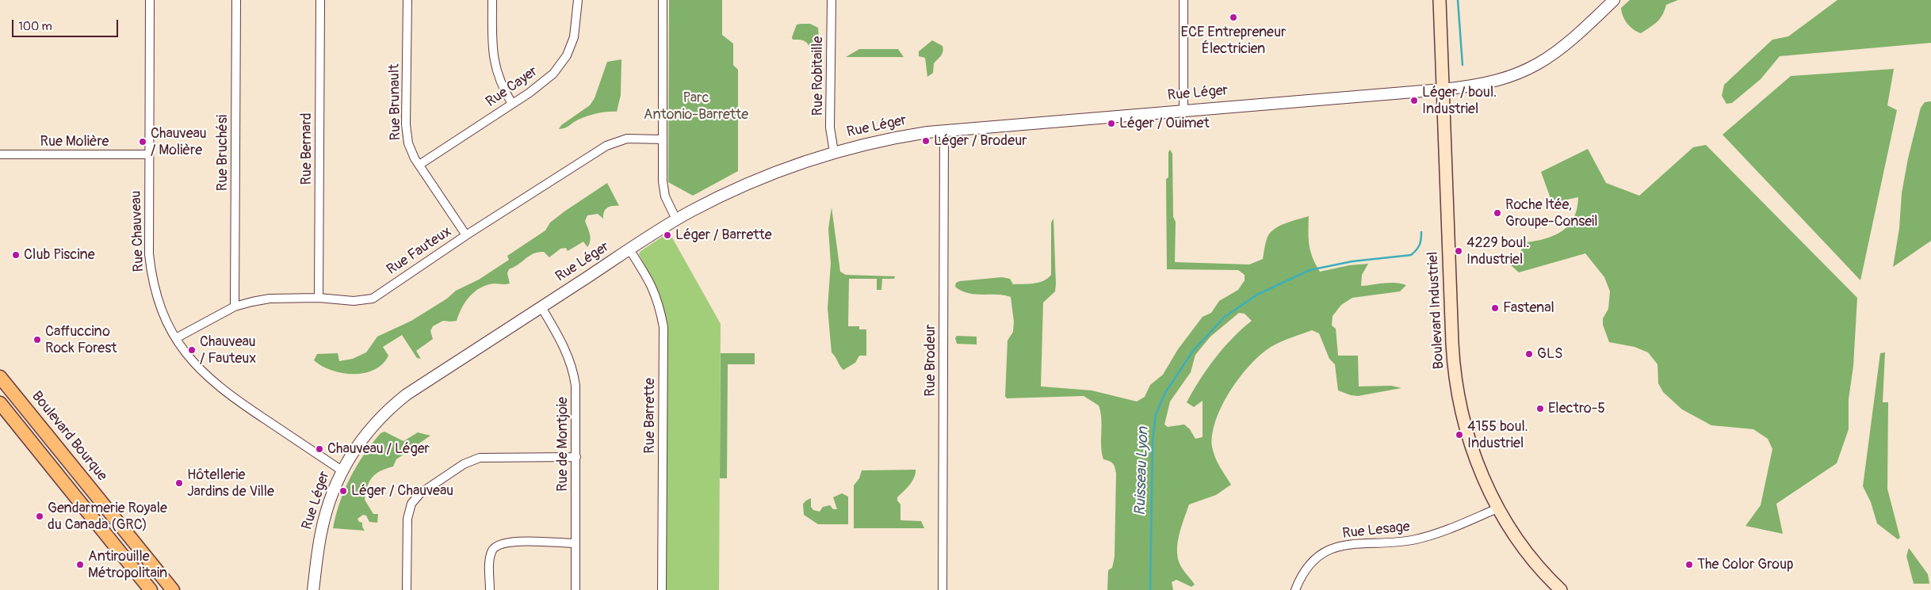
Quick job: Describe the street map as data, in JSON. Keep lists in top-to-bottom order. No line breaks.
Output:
{"streets":{"main road":["Boulevard Industriel","Boulevard Bourque"],"street":["Rue Robitaille","Rue Cayer","Rue Léger","Rue Brunault","Rue Molière","Rue Bernard","Rue Bruchési","Rue Chauveau","Rue Fauteux","Rue Brodeur","Rue Barrette","Rue de Montjoie","Rue Lesage"]},"crossings":[["Rue Robitaille","Rue Léger"],["Rue Cayer","Rue Brunault"],["Rue Léger","Rue Chauveau"],["Rue Léger","Boulevard Industriel"],["Rue Léger","Rue Brodeur"],["Rue Léger","Rue Barrette"],["Rue Léger","Rue de Montjoie"],["Rue Brunault","Rue Fauteux"],["Rue Molière","Rue Chauveau"],["Rue Bernard","Rue Fauteux"],["Rue Bruchési","Rue Fauteux"],["Rue Chauveau","Rue Fauteux"],["Boulevard Industriel","Rue Lesage"]],"water":["Ruisseau Lyon"],"parks":["Parc Antonio-Barrette"],"places":["ECE Entrepreneur Électricien","Léger / boul. Industriel","Léger / Ouimet","Léger / Brodeur","Chauveau / Molière","Roche ltée, Groupe-Conseil","Léger / Barrette","4229 boul. Industriel","Club Piscine","Fastenal","Caffuccino Rock Forest","Chauveau / Fauteux","GLS","Electro-5","4155 boul. Industriel","Chauveau / Léger","Hôtellerie Jardins de Ville","Léger / Chauveau","Gendarmerie Royale du Canada (GRC)","Antirouille Métropolitain","The Color Group"],"scale_bar":"100 m"}
